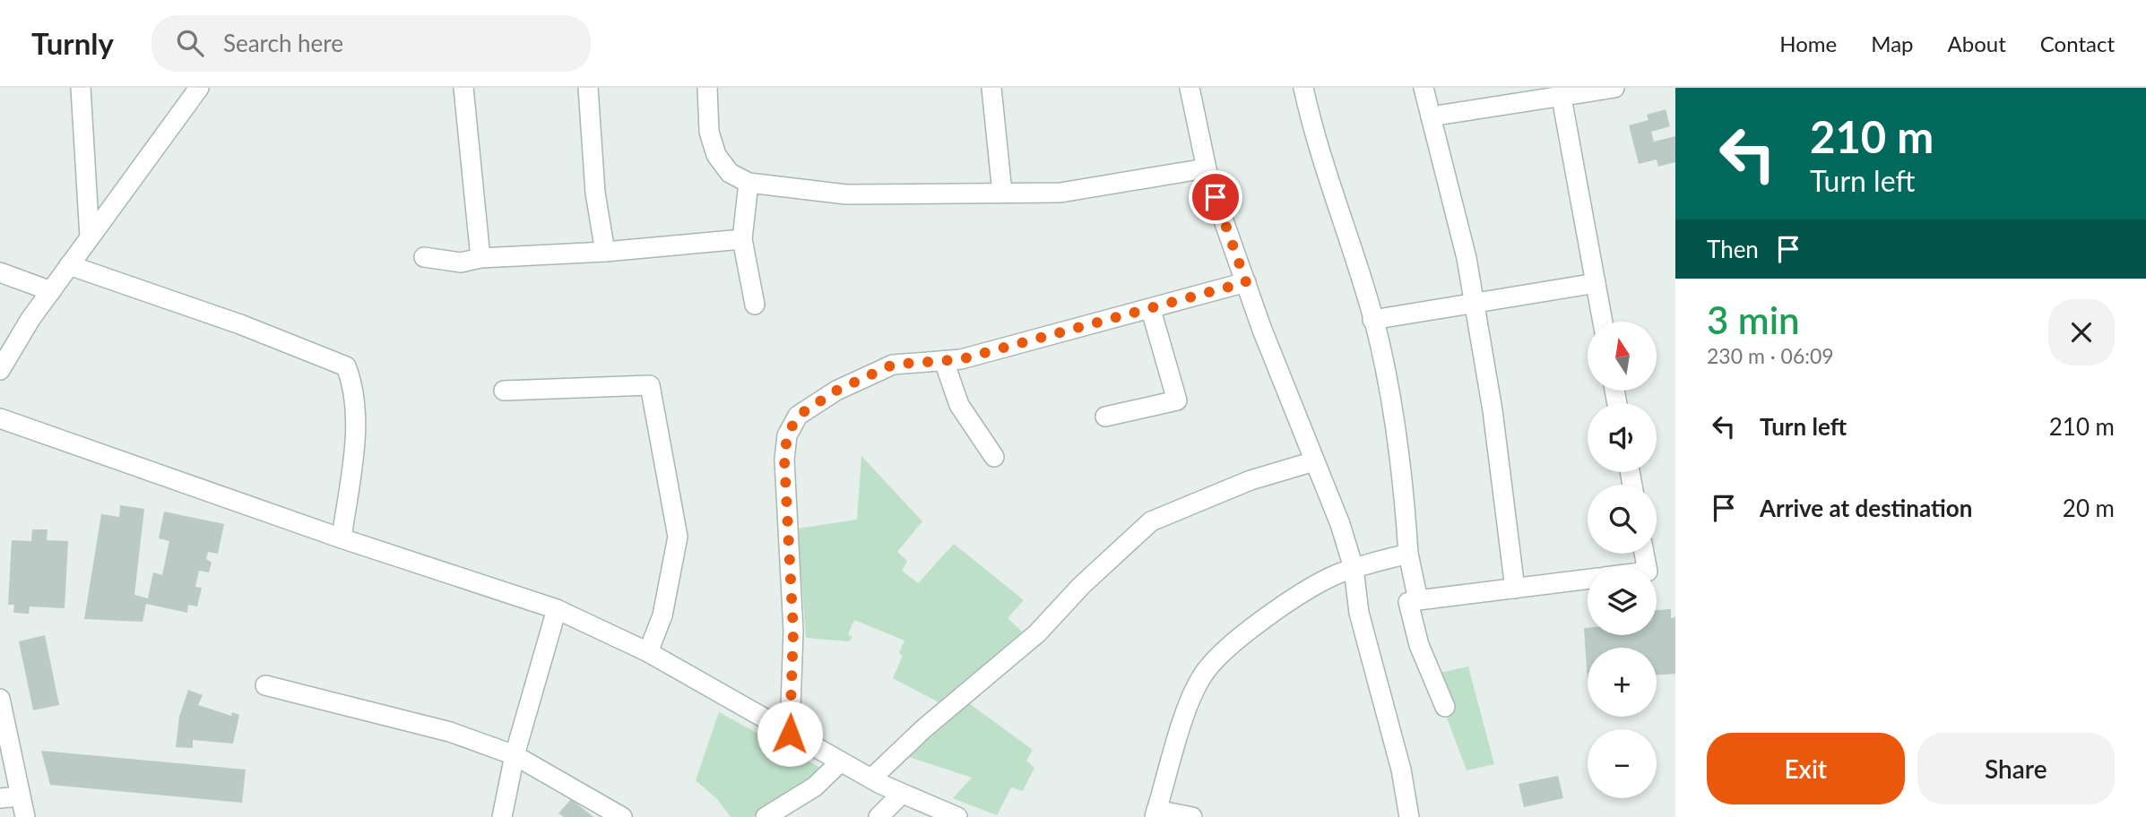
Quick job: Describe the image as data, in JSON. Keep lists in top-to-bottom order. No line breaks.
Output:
{"north":"top","page":{"header":"Turnly","search":"Search here","nav":["Home","Map","About","Contact"],"turn":["210 m","Turn left"],"then":"Then","heading":["3 min","230 m · 06:09"],"map_buttons":["+","−"],"list":[{"name":"Turn left","value":"210 m"},{"name":"Arrive at destination","value":"20 m"}],"buttons":["Exit","Share"]}}
